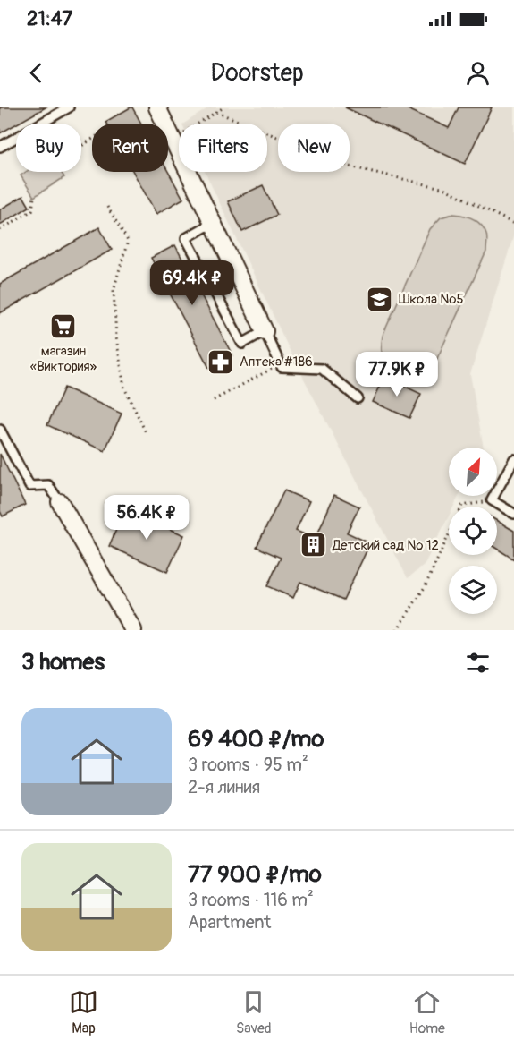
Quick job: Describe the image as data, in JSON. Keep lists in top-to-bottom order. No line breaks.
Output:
{"places":{"school or university":["Школа №5"],"supermarket":["магазин «Виктория»"],"pharmacy":["Аптека #186"],"building":["Детский сад № 12"]},"north":"top right","page":{"status":"21:47","header":"Doorstep","chip":["Buy","Rent","Filters","New"],"price":["69.4K ₽","77.9K ₽","56.4K ₽"],"heading":"3 homes","list":[{"name":"69 400 ₽/mo","note":"3 rooms · 95 m² · 2-я линия"},{"name":"77 900 ₽/mo","note":"3 rooms · 116 m² · Apartment"}],"tabs":["Map","Saved","Home"]}}
